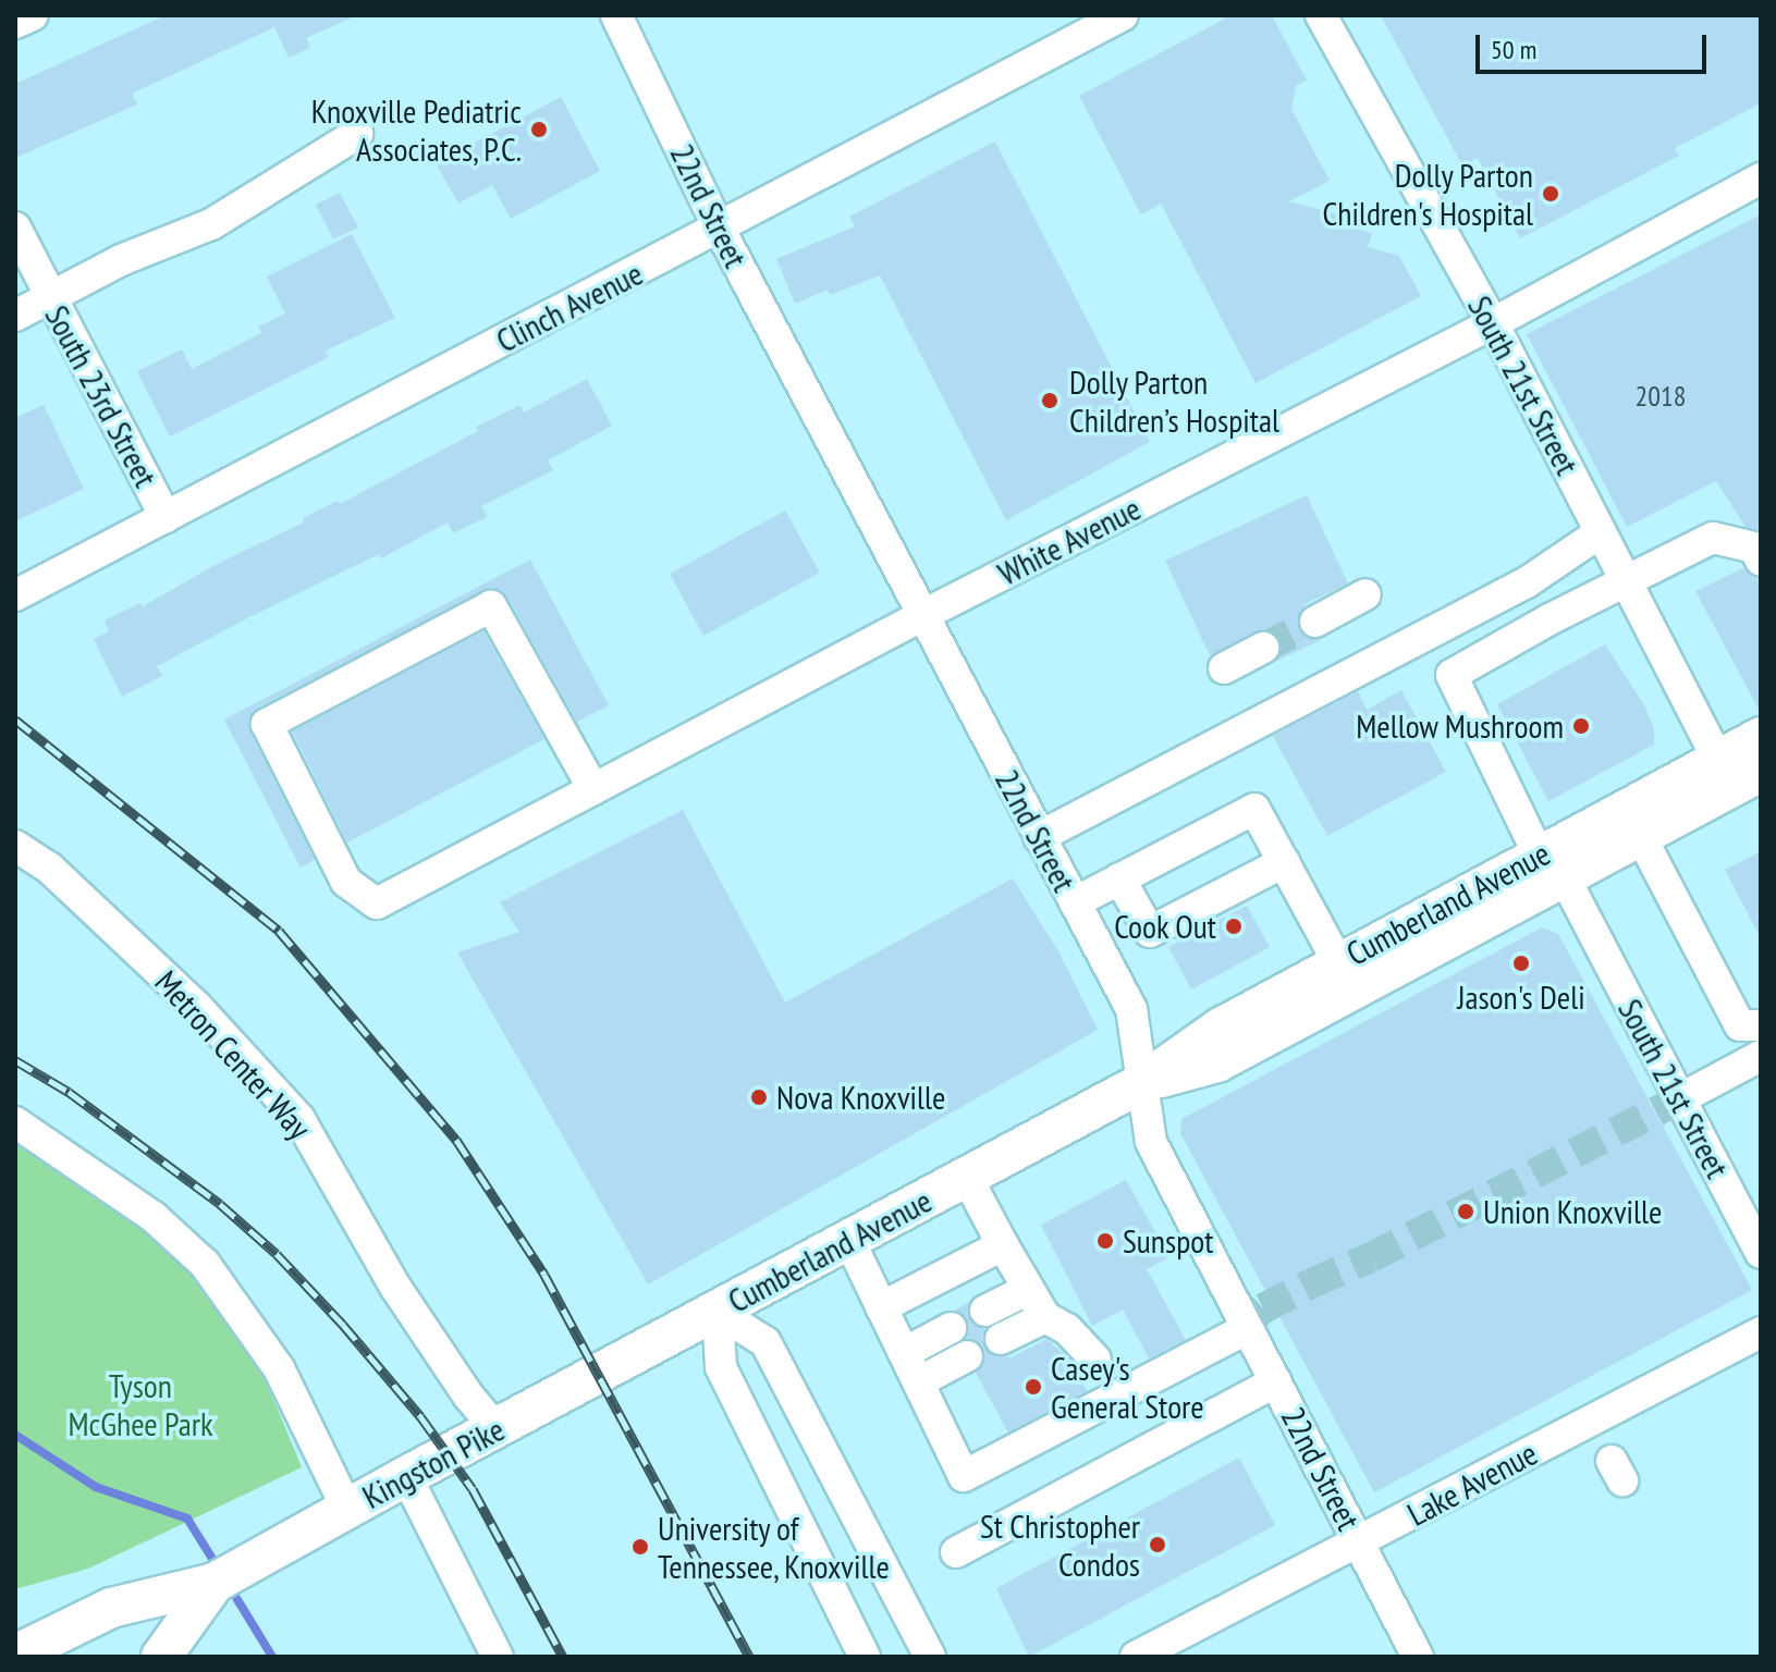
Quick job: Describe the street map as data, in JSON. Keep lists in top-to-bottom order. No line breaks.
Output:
{"streets":{"main road":["Cumberland Avenue","Kingston Pike"],"street":["22nd Street","Clinch Avenue","South 21st Street","South 23rd Street","White Avenue","Metron Center Way","Lake Avenue"]},"crossings":[["22nd Street","Clinch Avenue"],["22nd Street","White Avenue"],["22nd Street","Cumberland Avenue"],["22nd Street","Lake Avenue"],["Clinch Avenue","South 23rd Street"],["South 21st Street","White Avenue"],["South 21st Street","Cumberland Avenue"],["Cumberland Avenue","Kingston Pike"],["Metron Center Way","Kingston Pike"]],"parks":["Tyson McGhee Park"],"places":["Knoxville Pediatric Associates, P.C.","Dolly Parton Children's Hospital","Dolly Parton Children’s Hospital","Mellow Mushroom","Cook Out","Jason's Deli","Nova Knoxville","Union Knoxville","Sunspot","Casey's General Store","St Christopher Condos","University of Tennessee, Knoxville"],"house_numbers":["2018"],"scale_bar":"50 m"}
